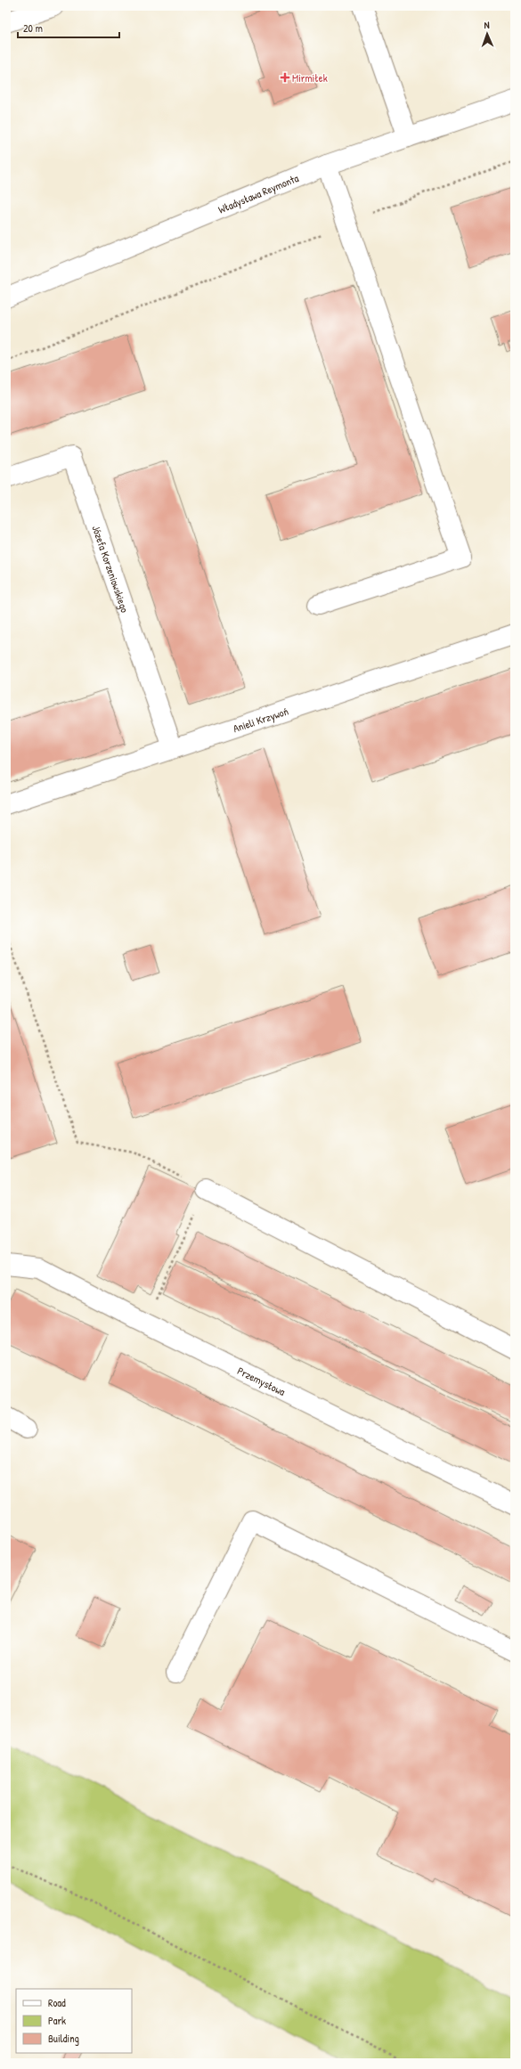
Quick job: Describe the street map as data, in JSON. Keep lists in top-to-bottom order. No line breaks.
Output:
{"streets":{"street":["Władysława Reymonta","Józefa Korzeniowskiego","Anieli Krzywoń","Przemysłowa"]},"crossings":[["Józefa Korzeniowskiego","Anieli Krzywoń"]],"places":{"health":["Mirmiłek"]},"legend":["Road","Park","Building"],"scale_bar":"20 m","north":"top"}
